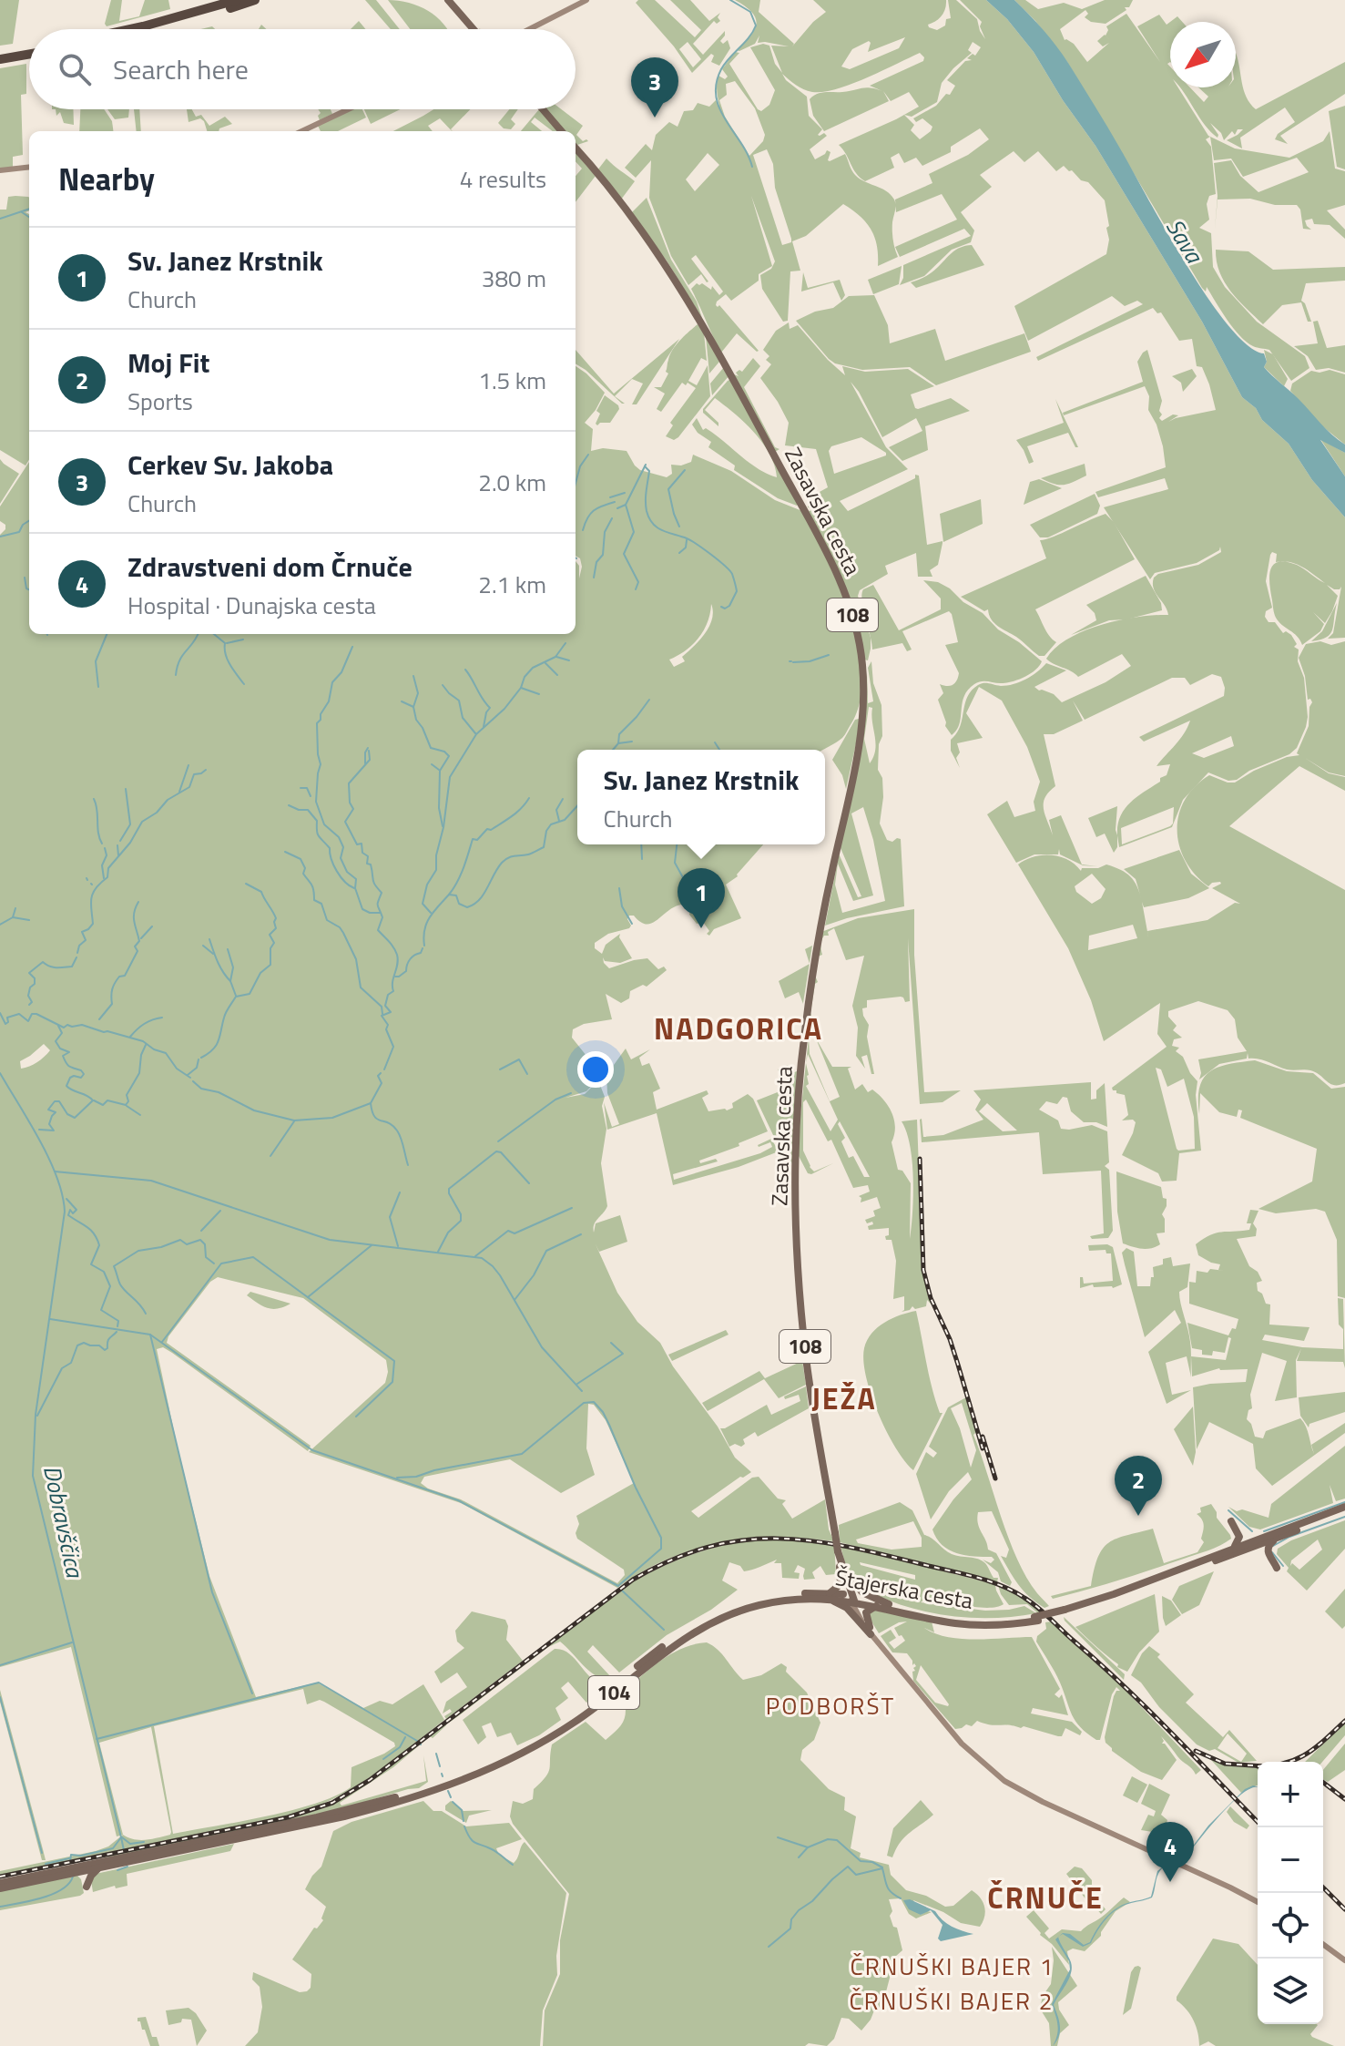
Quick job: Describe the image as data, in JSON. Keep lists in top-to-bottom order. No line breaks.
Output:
{"streets":{"main road":["Zasavska cesta","108","Štajerska cesta","104"]},"crossings":[["Zasavska cesta","Štajerska cesta"],["Štajerska cesta","104"]],"districts":["NADGORICA","JEŽA","PODBORŠT","ČRNUČE","ČRNUŠKI BAJER 1","ČRNUŠKI BAJER 2"],"water":["Sava","Dobravščica"],"north":"bottom left","page":{"search":"Search here","pins":["3","1","2","4"],"heading":["Nearby","4 results"],"list":[{"mark":"1","name":"Sv. Janez Krstnik","note":"Church","value":"380 m"},{"mark":"2","name":"Moj Fit","note":"Sports","value":"1.5 km"},{"mark":"3","name":"Cerkev Sv. Jakoba","note":"Church","value":"2.0 km"},{"mark":"4","name":"Zdravstveni dom Črnuče","note":"Hospital · Dunajska cesta","value":"2.1 km"}],"popup":["Sv. Janez Krstnik","Church"],"map_buttons":["+","−"]}}
